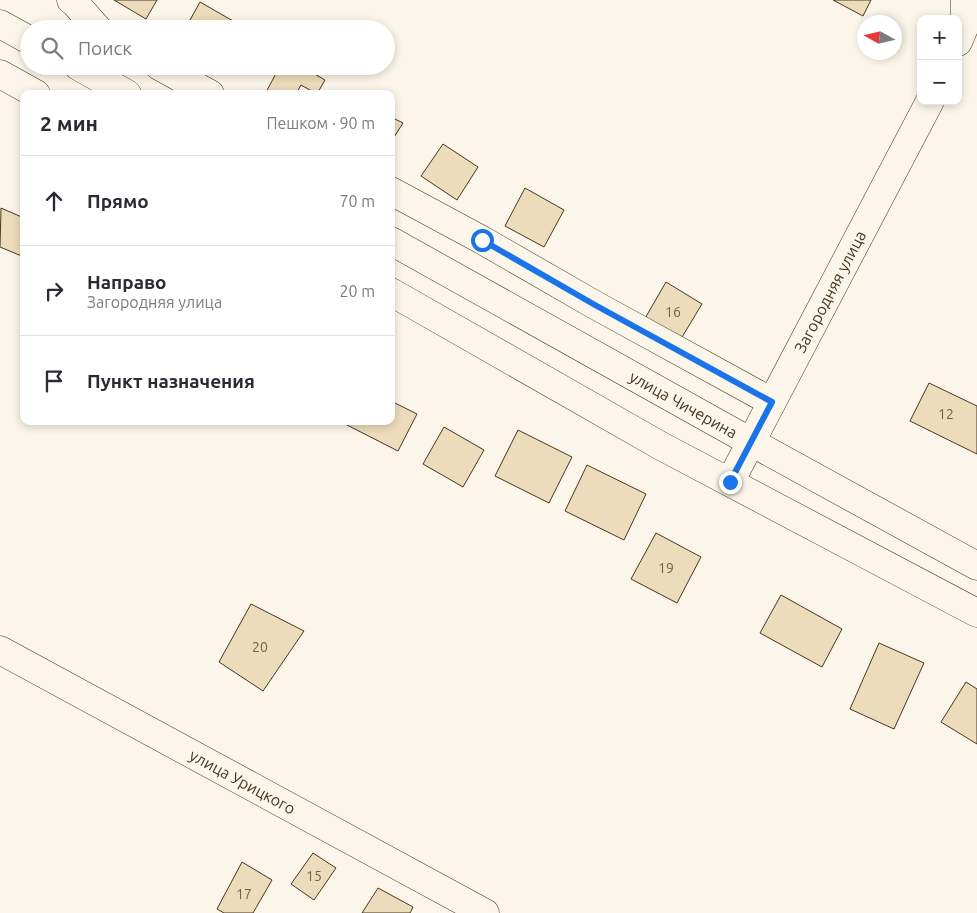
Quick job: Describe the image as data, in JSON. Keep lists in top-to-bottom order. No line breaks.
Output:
{"streets":{"street":["Загородняя улица","улица Чичерина","улица Урицкого"]},"crossings":[["Загородняя улица","улица Чичерина"]],"house_numbers":["16","12","19","20","15","17"],"north":"left","page":{"map_buttons":["+","−"],"search":"Поиск","heading":["2 мин","Пешком · 90 m"],"list":[["Прямо","70 m"],["Направо","Загородняя улица","20 m"],"Пункт назначения"]}}
